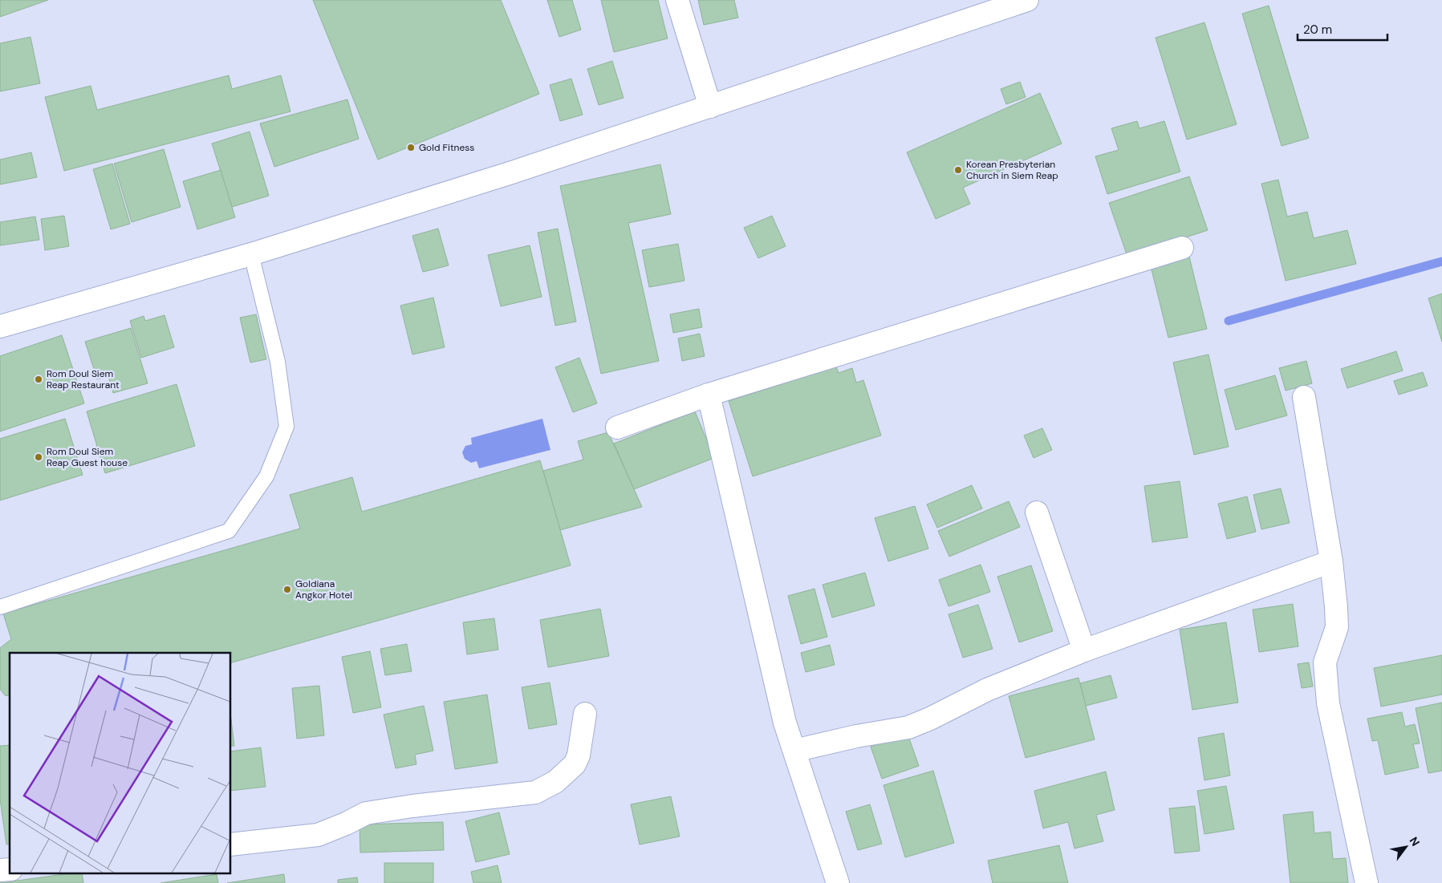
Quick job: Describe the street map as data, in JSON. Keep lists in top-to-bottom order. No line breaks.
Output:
{"places":["Gold Fitness","Korean Presbyterian Church in Siem Reap","Rom Doul Siem Reap Restaurant","Rom Doul Siem Reap Guest house","Goldiana Angkor Hotel"],"scale_bar":"20 m","north":"top right"}
